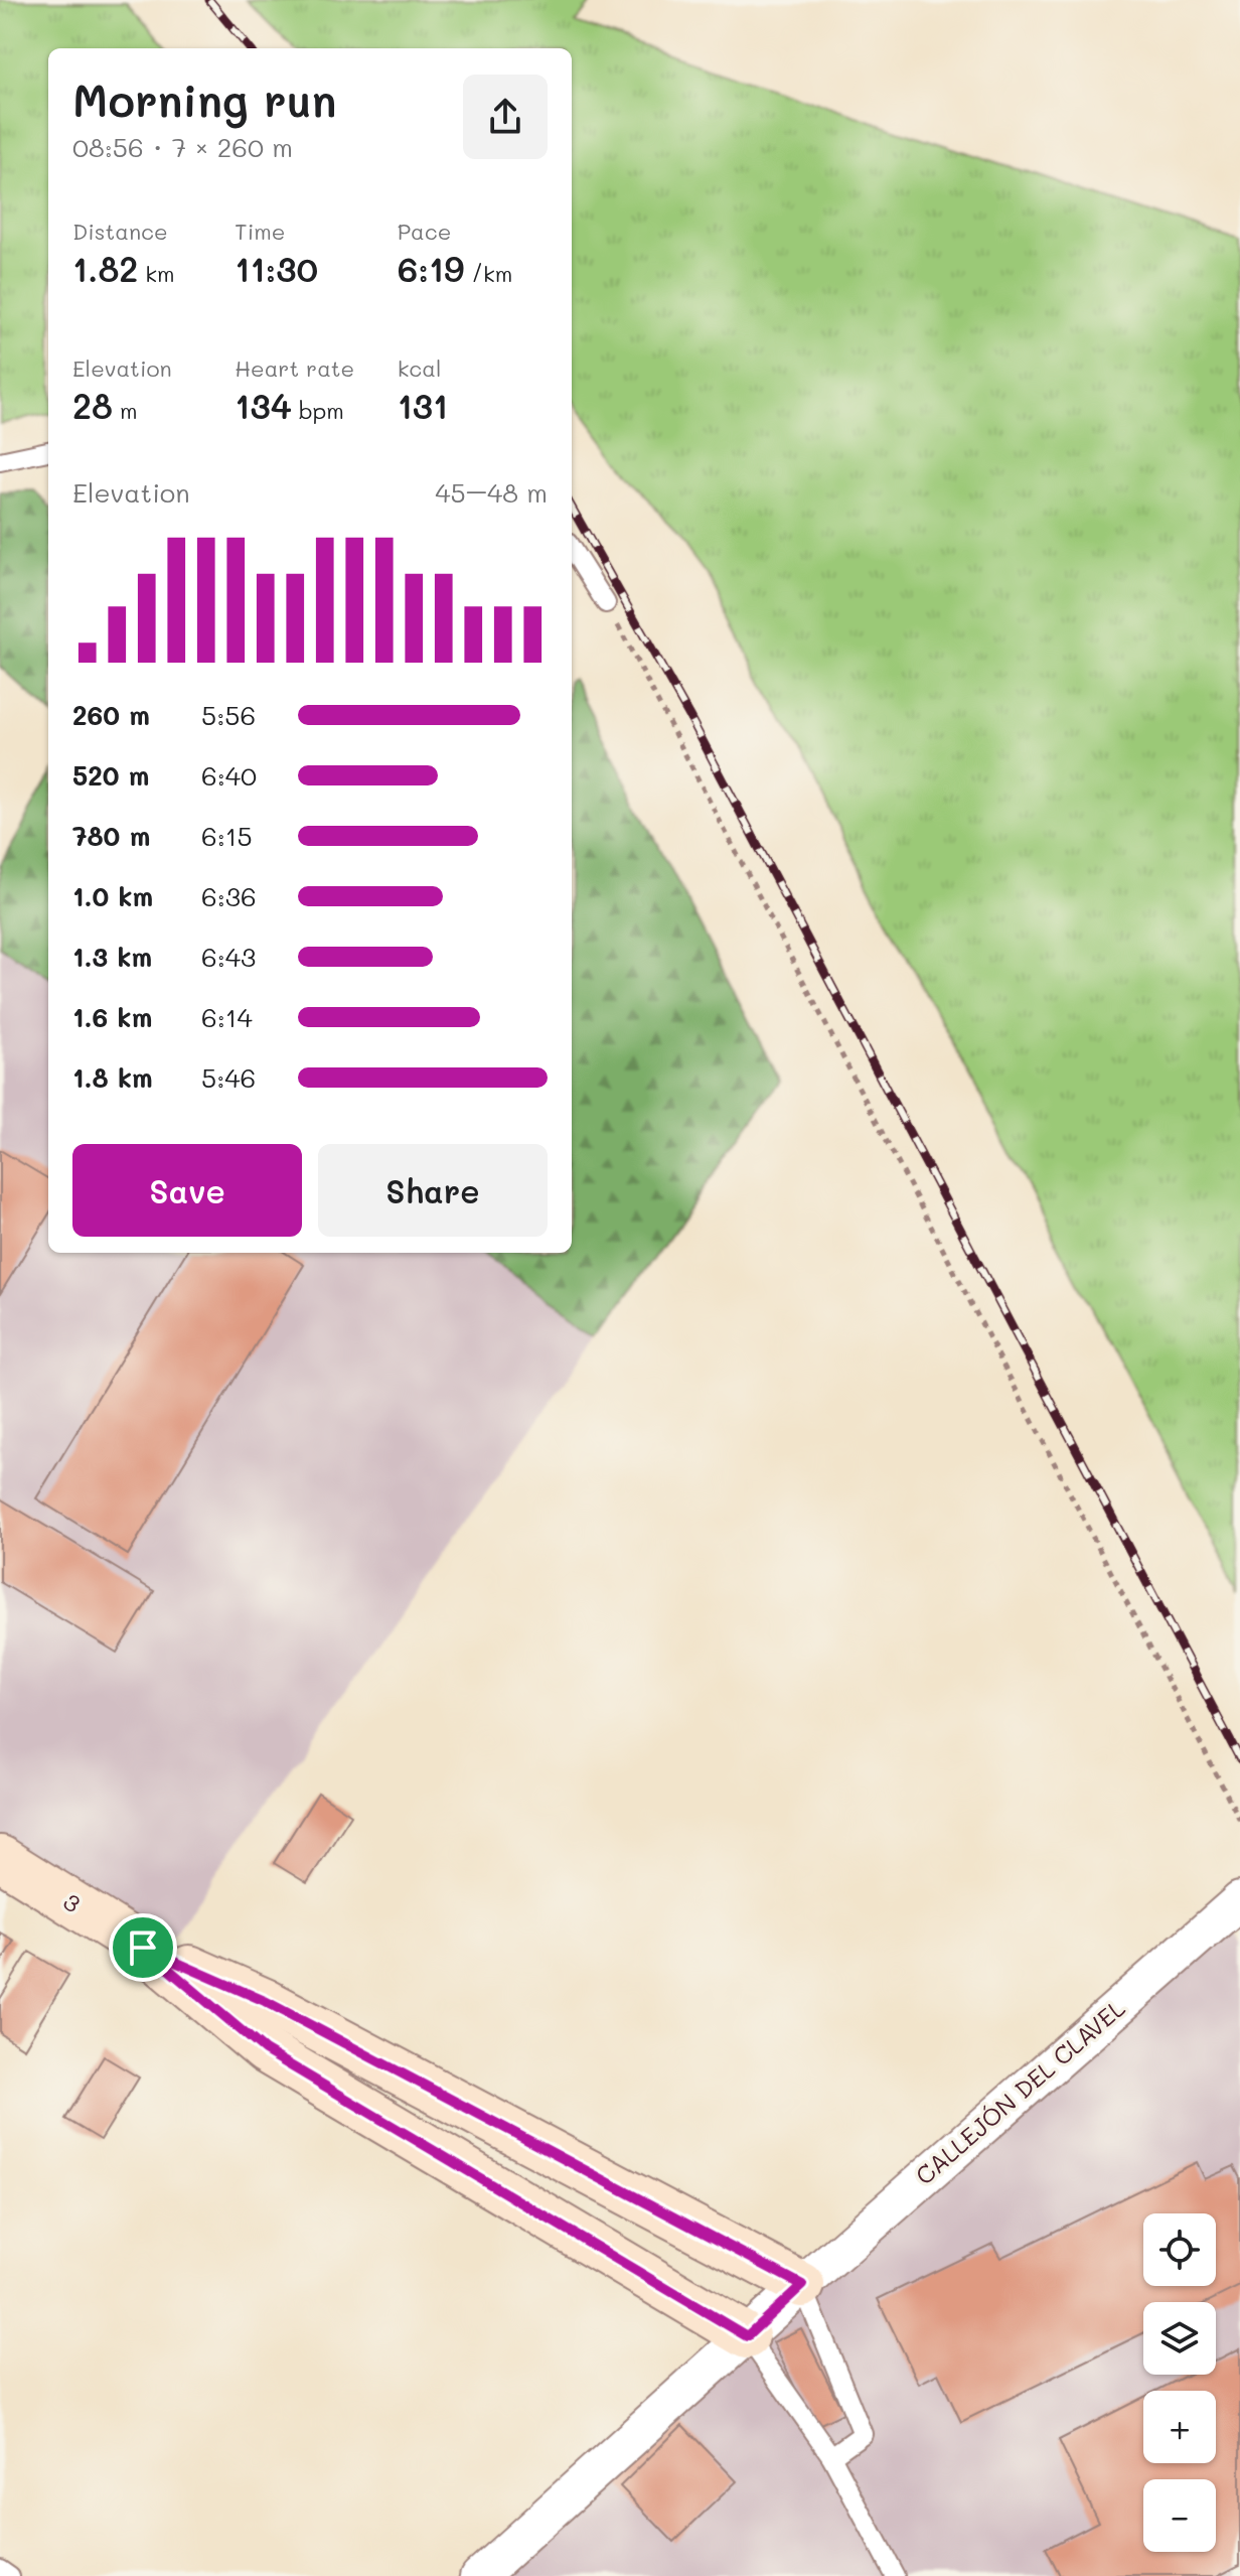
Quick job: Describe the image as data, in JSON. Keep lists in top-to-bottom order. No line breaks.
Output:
{"streets":{"street":["3","CALLEJÓN DEL CLAVEL"]},"crossings":[["3","CALLEJÓN DEL CLAVEL"]],"page":{"heading":["Morning run","08:56 · 7 × 260 m"],"stats":[["Distance","1.82 km"],["Time","11:30"],["Pace","6:19 /km"],["Elevation","28 m"],["Heart rate","134 bpm"],["kcal","131"]],"chart":["Elevation","45–48 m"],"list":[{"name":"260 m","note":"5:56"},{"name":"520 m","note":"6:40"},{"name":"780 m","note":"6:15"},{"name":"1.0 km","note":"6:36"},{"name":"1.3 km","note":"6:43"},{"name":"1.6 km","note":"6:14"},{"name":"1.8 km","note":"5:46"}],"buttons":["Save","Share"],"map_buttons":["+","−"]}}
